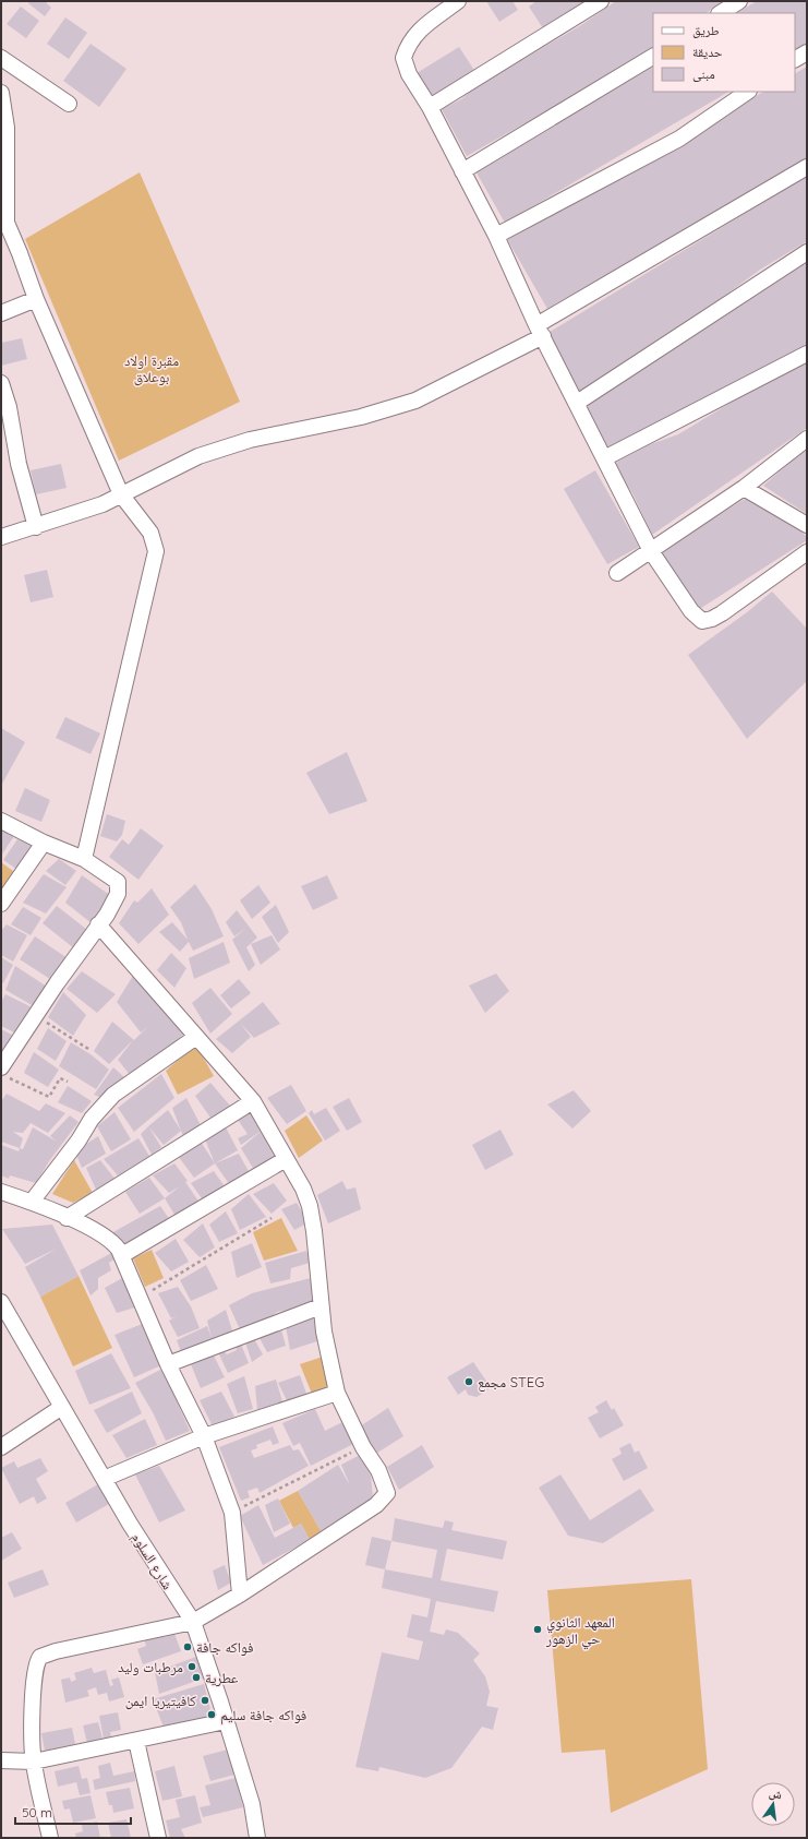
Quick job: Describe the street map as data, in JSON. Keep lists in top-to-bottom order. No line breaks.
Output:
{"streets":{"street":["شارع السلوم"]},"parks":["مقبرة اولاد بوعلاق"],"places":["مجمع STEG","المعهد الثانوي حي الزهور","فواكه جافة","مرطبات وليد","عطرية","كافيتيريا ايمن","فواكه جافة سليم"],"legend":["طريق","حديقة","مبنى"],"scale_bar":"50 m","north":"top"}
